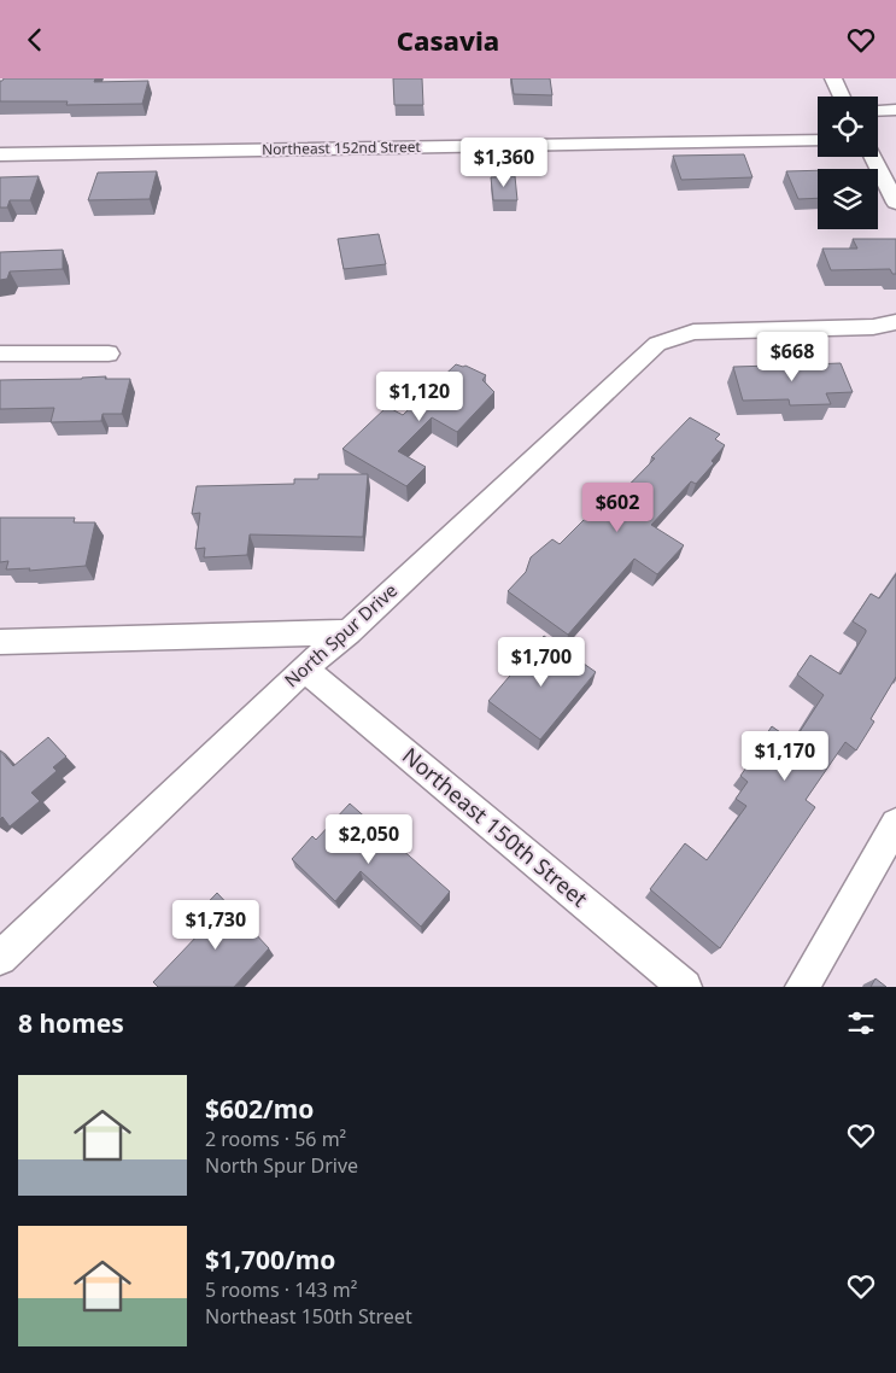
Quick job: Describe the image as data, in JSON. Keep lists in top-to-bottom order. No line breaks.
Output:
{"streets":{"street":["Northeast 152nd Street","North Spur Drive","Northeast 150th Street"]},"crossings":[["North Spur Drive","Northeast 150th Street"]],"page":{"header":"Casavia","price":["$1,360","$668","$1,120","$602","$1,700","$1,170","$2,050","$1,730"],"heading":"8 homes","list":[{"name":"$602/mo","note":"2 rooms · 56 m² · North Spur Drive"},{"name":"$1,700/mo","note":"5 rooms · 143 m² · Northeast 150th Street"}]}}
